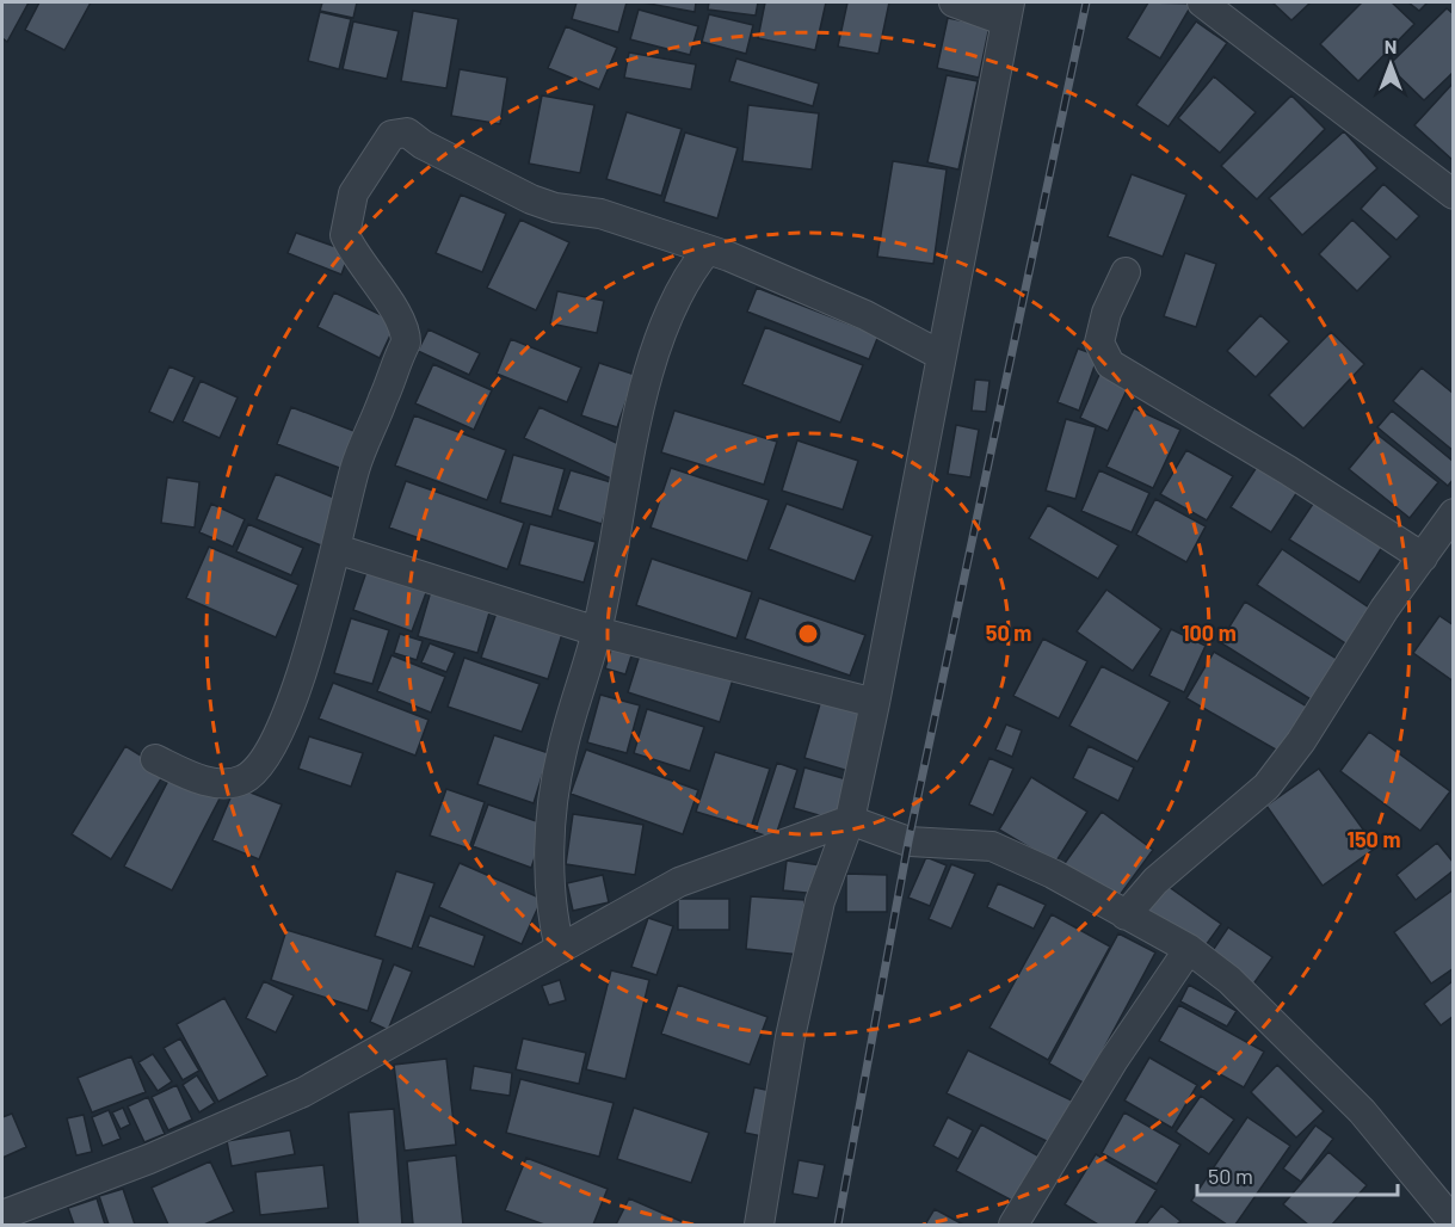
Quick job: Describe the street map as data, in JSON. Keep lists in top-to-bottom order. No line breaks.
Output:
{"scale_bar":"50 m","north":"top","rings":["50 m","100 m","150 m"]}
